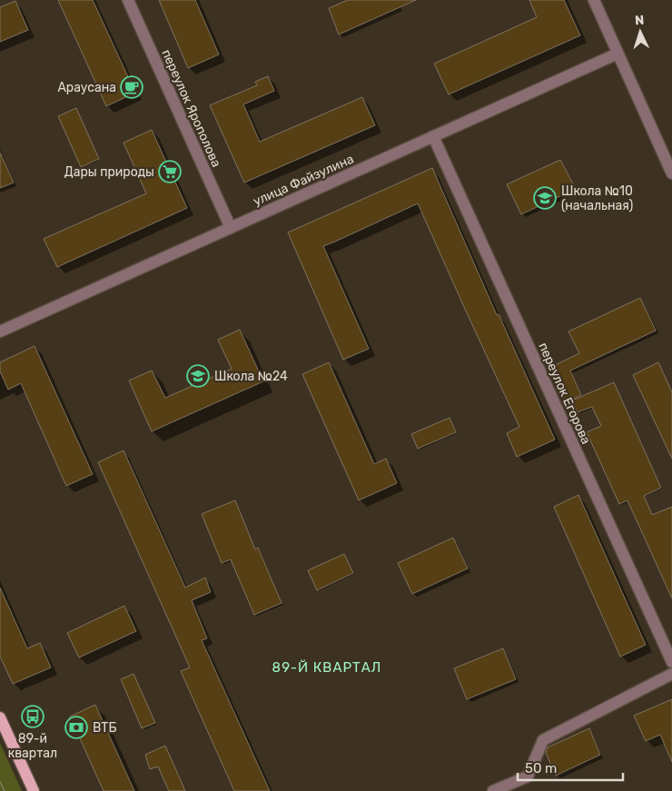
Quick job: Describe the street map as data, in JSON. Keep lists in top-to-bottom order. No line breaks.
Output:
{"streets":{"street":["переулок Ярополова","улица Файзулина","переулок Егорова"]},"crossings":[["переулок Ярополова","улица Файзулина"],["улица Файзулина","переулок Егорова"]],"districts":["89-Й КВАРТАЛ"],"places":{"cafe":["Араусана"],"supermarket":["Дары природы"],"school or university":["Школа №10 (начальная)","Школа №24"],"bus stop":["89-й квартал"],"bank":["ВТБ"]},"scale_bar":"50 m","north":"top"}
